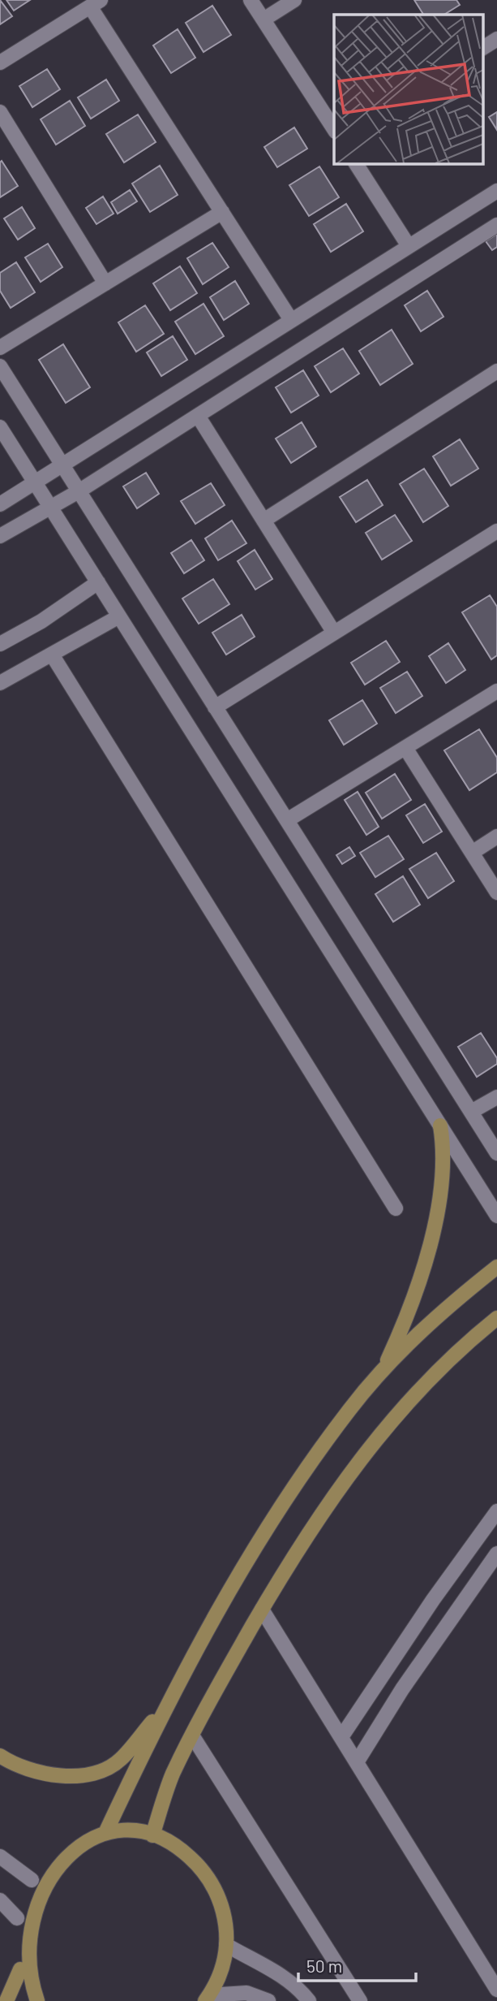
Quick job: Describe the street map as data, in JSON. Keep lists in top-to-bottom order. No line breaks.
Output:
{"scale_bar":"50 m"}
